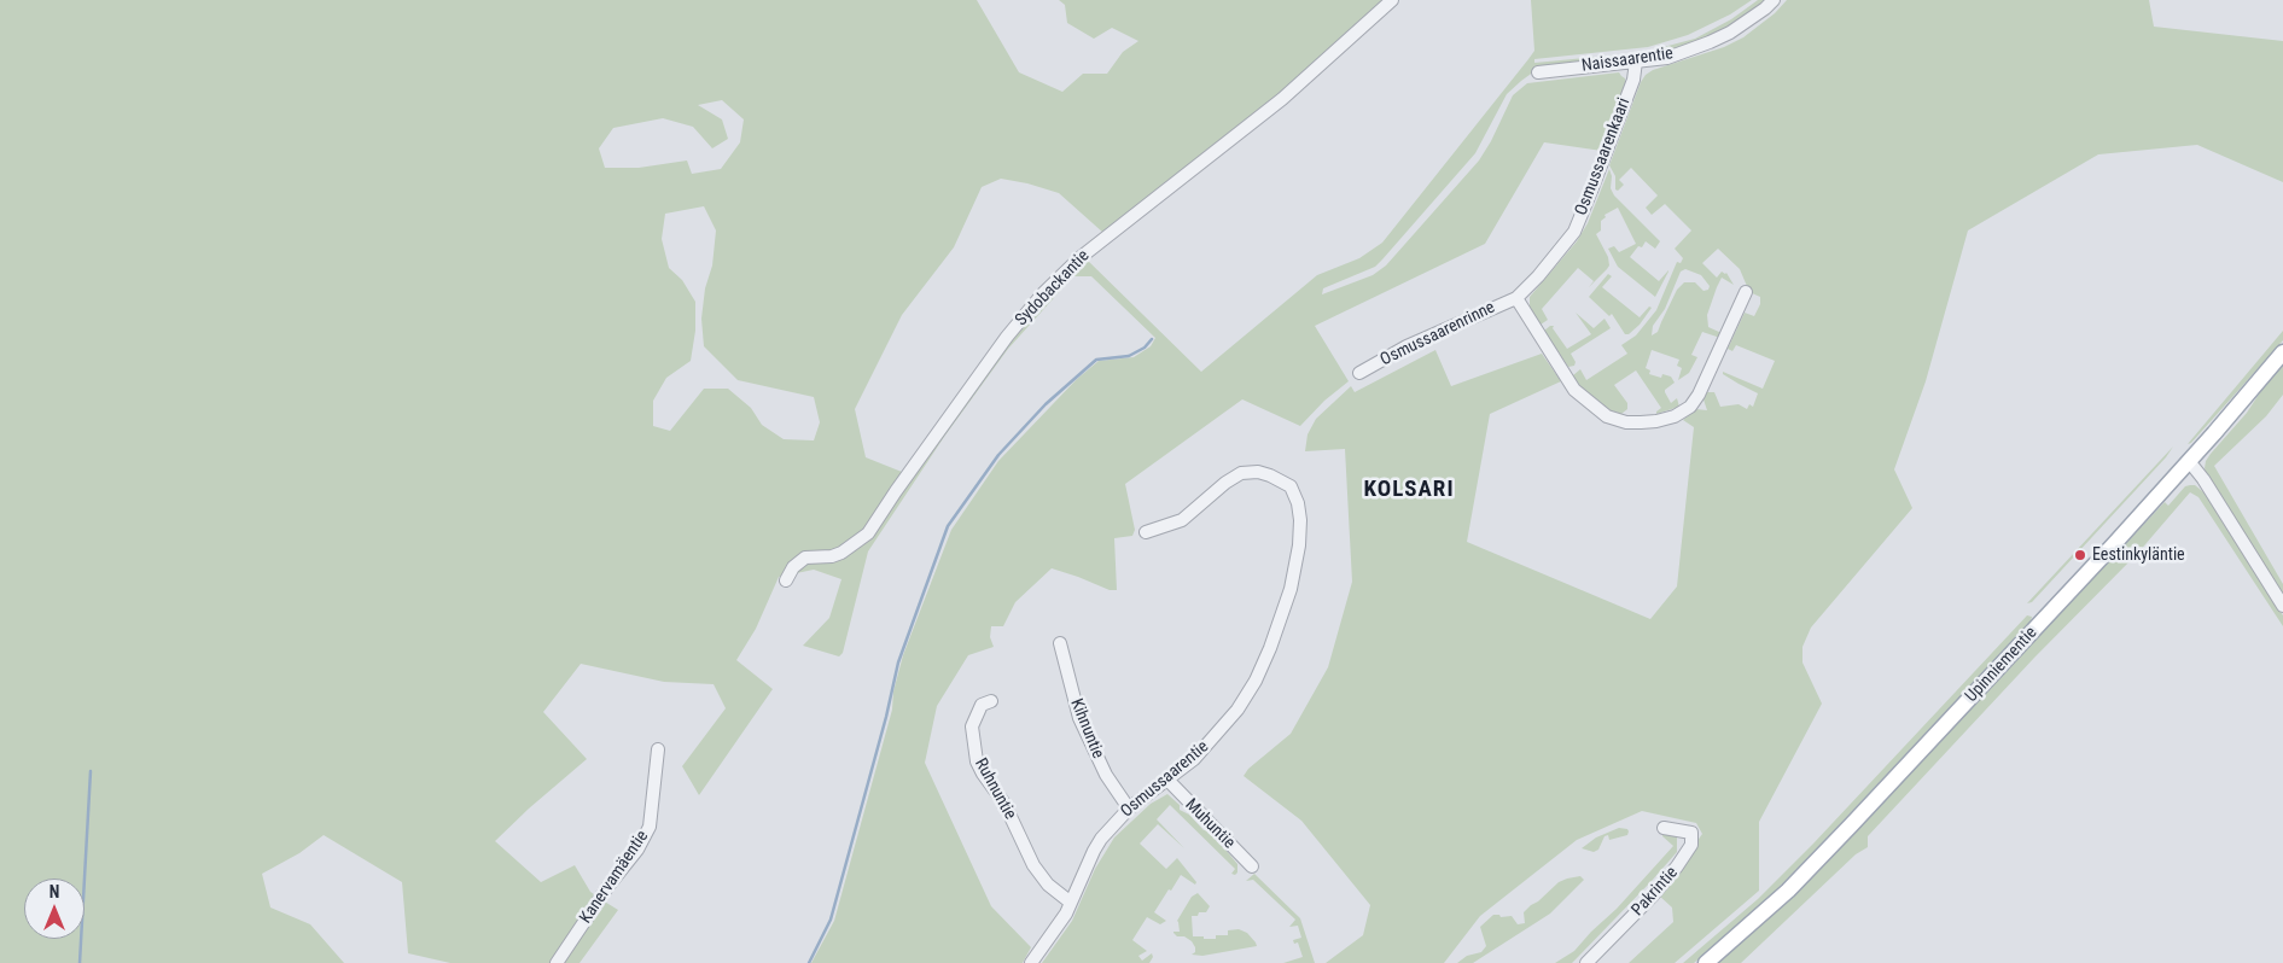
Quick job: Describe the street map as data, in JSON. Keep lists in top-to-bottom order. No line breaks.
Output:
{"streets":{"main road":["Upinniementie"],"street":["Naissaarentie","Osmussaarenkaari","Sydobackantie","Osmussaarenrinne","Kihnuntie","Osmussaarentie","Ruhnuntie","Muhuntie","Kanervamäentie","Pakrintie"]},"crossings":[["Naissaarentie","Osmussaarenkaari"],["Osmussaarenkaari","Osmussaarenrinne"],["Kihnuntie","Osmussaarentie"],["Osmussaarentie","Ruhnuntie"],["Osmussaarentie","Muhuntie"]],"districts":["KOLSARI"],"places":["Eestinkyläntie"],"north":"top"}
